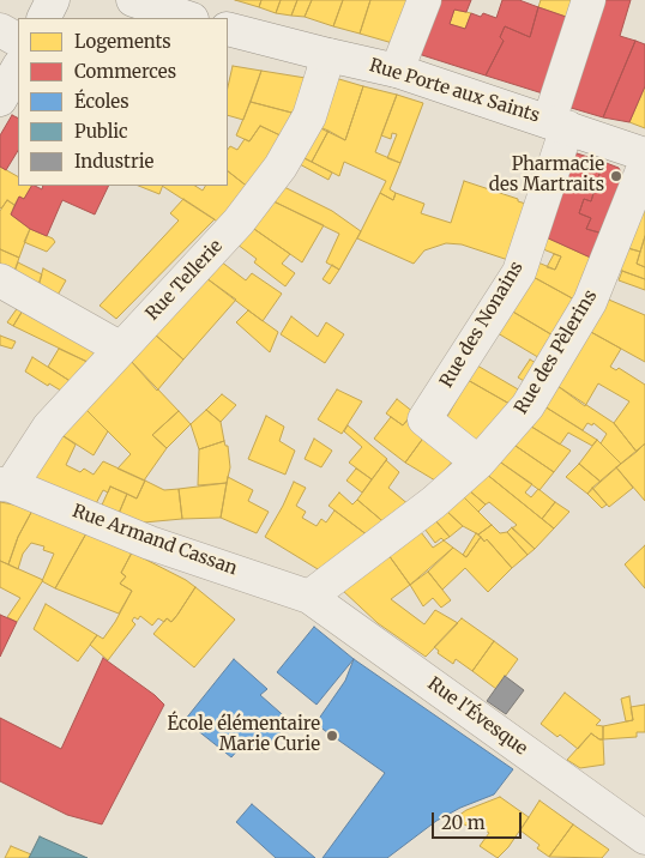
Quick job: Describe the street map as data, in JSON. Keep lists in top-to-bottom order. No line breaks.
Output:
{"streets":{"street":["Rue Porte aux Saints","Rue Tellerie","Rue des Nonains","Rue des Pèlerins","Rue Armand Cassan","Rue l'Évesque"]},"crossings":[["Rue Porte aux Saints","Rue Tellerie"],["Rue Porte aux Saints","Rue des Nonains"],["Rue Tellerie","Rue Armand Cassan"],["Rue des Nonains","Rue des Pèlerins"],["Rue des Pèlerins","Rue Armand Cassan"],["Rue des Pèlerins","Rue l'Évesque"],["Rue Armand Cassan","Rue l'Évesque"]],"places":["Pharmacie des Martraits","École élémentaire Marie Curie"],"legend":["Logements","Commerces","Écoles","Public","Industrie"],"scale_bar":"20 m"}
